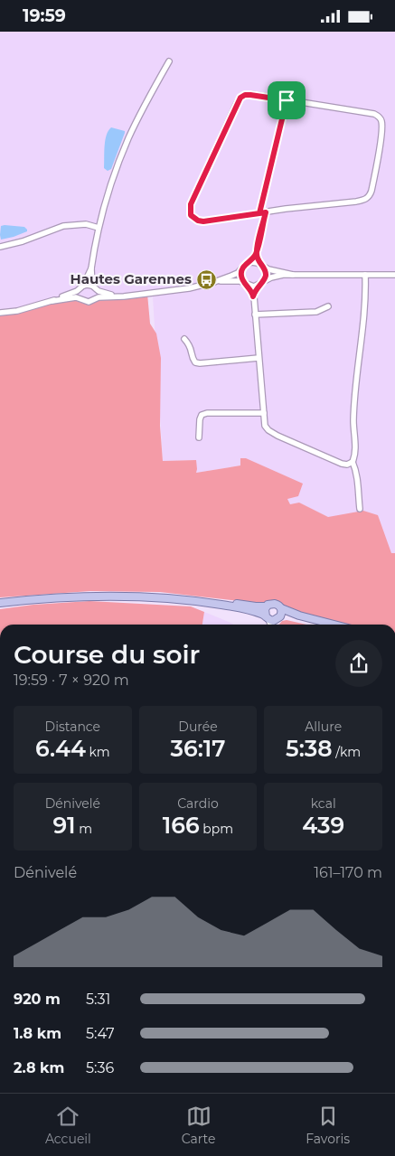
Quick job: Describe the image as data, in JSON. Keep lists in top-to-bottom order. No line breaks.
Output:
{"places":{"bus stop":["Hautes Garennes"]},"page":{"status":"19:59","heading":["Course du soir","19:59 · 7 × 920 m"],"stats":[["Distance","6.44 km"],["Durée","36:17"],["Allure","5:38 /km"],["Dénivelé","91 m"],["Cardio","166 bpm"],["kcal","439"]],"chart":["Dénivelé","161–170 m"],"list":[{"name":"920 m","note":"5:31"},{"name":"1.8 km","note":"5:47"},{"name":"2.8 km","note":"5:36"}],"tabs":["Accueil","Carte","Favoris"]}}
